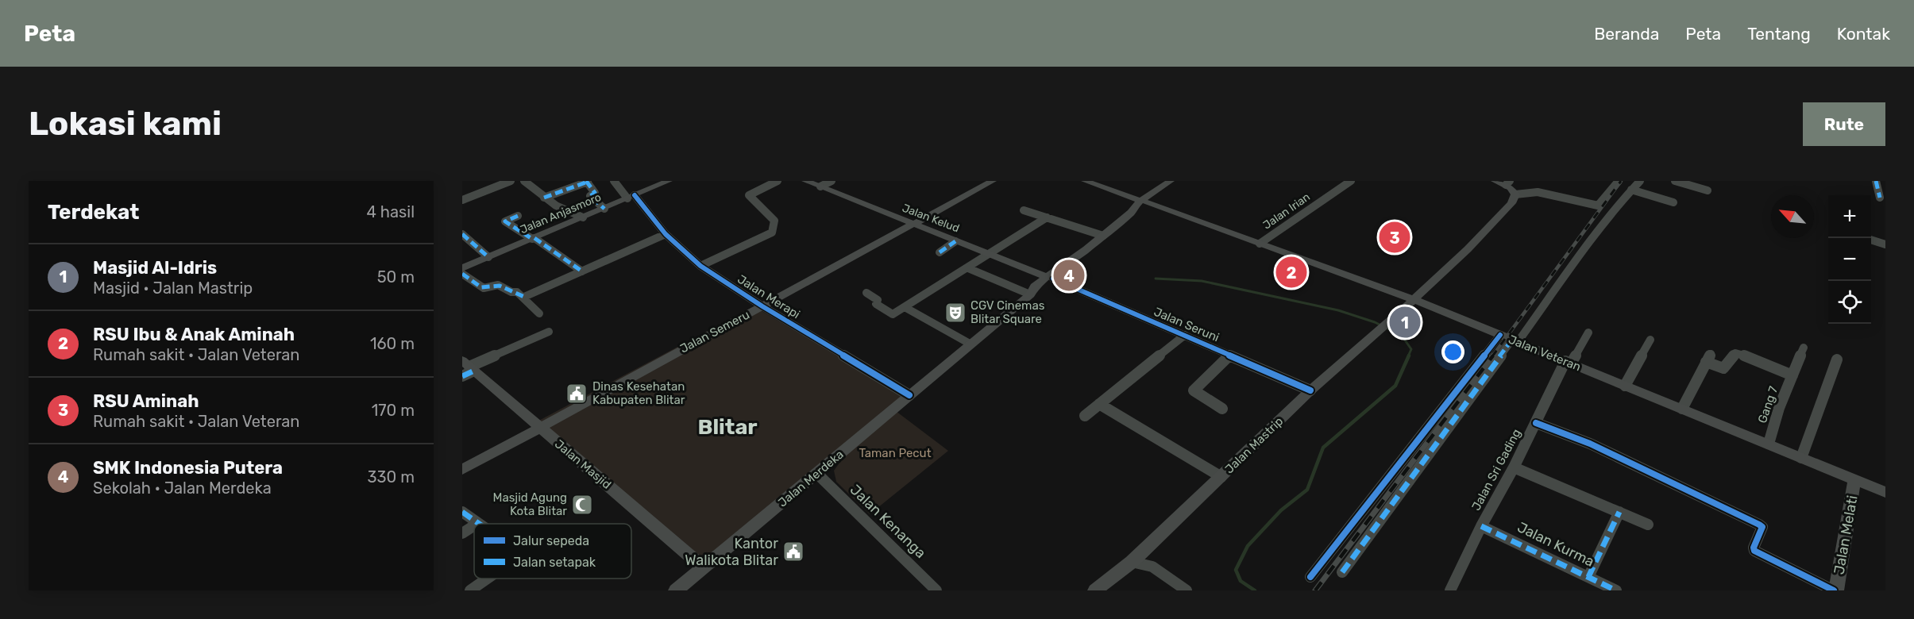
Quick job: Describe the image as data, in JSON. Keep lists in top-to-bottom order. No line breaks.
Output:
{"streets":{"main road":["Jalan Anjasmoro","Jalan Kelud","Jalan Semeru","Jalan Veteran","Jalan Mastrip","Jalan Masjid","Jalan Merdeka","Jalan Melati"],"street":["Jalan Irian","Jalan Merapi","Jalan Seruni","Gang 7","Jalan Sri Gading","Jalan Kenanga","Jalan Kurma"]},"crossings":[["Jalan Irian","Jalan Veteran"],["Jalan Anjasmoro","Jalan Merapi"],["Jalan Kelud","Jalan Seruni"],["Jalan Kelud","Jalan Semeru"],["Jalan Kelud","Jalan Merdeka"],["Jalan Merapi","Jalan Semeru"],["Jalan Merapi","Jalan Merdeka"],["Jalan Seruni","Jalan Mastrip"],["Jalan Seruni","Jalan Merdeka"],["Jalan Semeru","Jalan Masjid"],["Jalan Veteran","Gang 7"],["Jalan Veteran","Jalan Mastrip"],["Jalan Veteran","Jalan Sri Gading"],["Jalan Veteran","Jalan Merdeka"],["Jalan Veteran","Jalan Melati"],["Jalan Masjid","Jalan Merdeka"],["Jalan Sri Gading","Jalan Kurma"],["Jalan Merdeka","Jalan Kenanga"]],"districts":["Blitar"],"parks":["Taman Pecut"],"places":{"theatre":["CGV Cinemas Blitar Square"],"public building":["Dinas Kesehatan Kabupaten Blitar","Kantor Walikota Blitar"],"mosque":["Masjid Agung Kota Blitar"]},"legend":["Jalur sepeda","Jalan setapak"],"north":"top left","page":{"header":"Peta","nav":["Beranda","Peta","Tentang","Kontak"],"buttons":"Rute","title":"Lokasi kami","heading":["Terdekat","4 hasil"],"map_buttons":["+","−"],"pins":["3","2","4","1"],"list":[{"mark":"1","name":"Masjid Al-Idris","note":"Masjid · Jalan Mastrip","value":"50 m"},{"mark":"2","name":"RSU Ibu & Anak Aminah","note":"Rumah sakit · Jalan Veteran","value":"160 m"},{"mark":"3","name":"RSU Aminah","note":"Rumah sakit · Jalan Veteran","value":"170 m"},{"mark":"4","name":"SMK Indonesia Putera","note":"Sekolah · Jalan Merdeka","value":"330 m"}]}}
